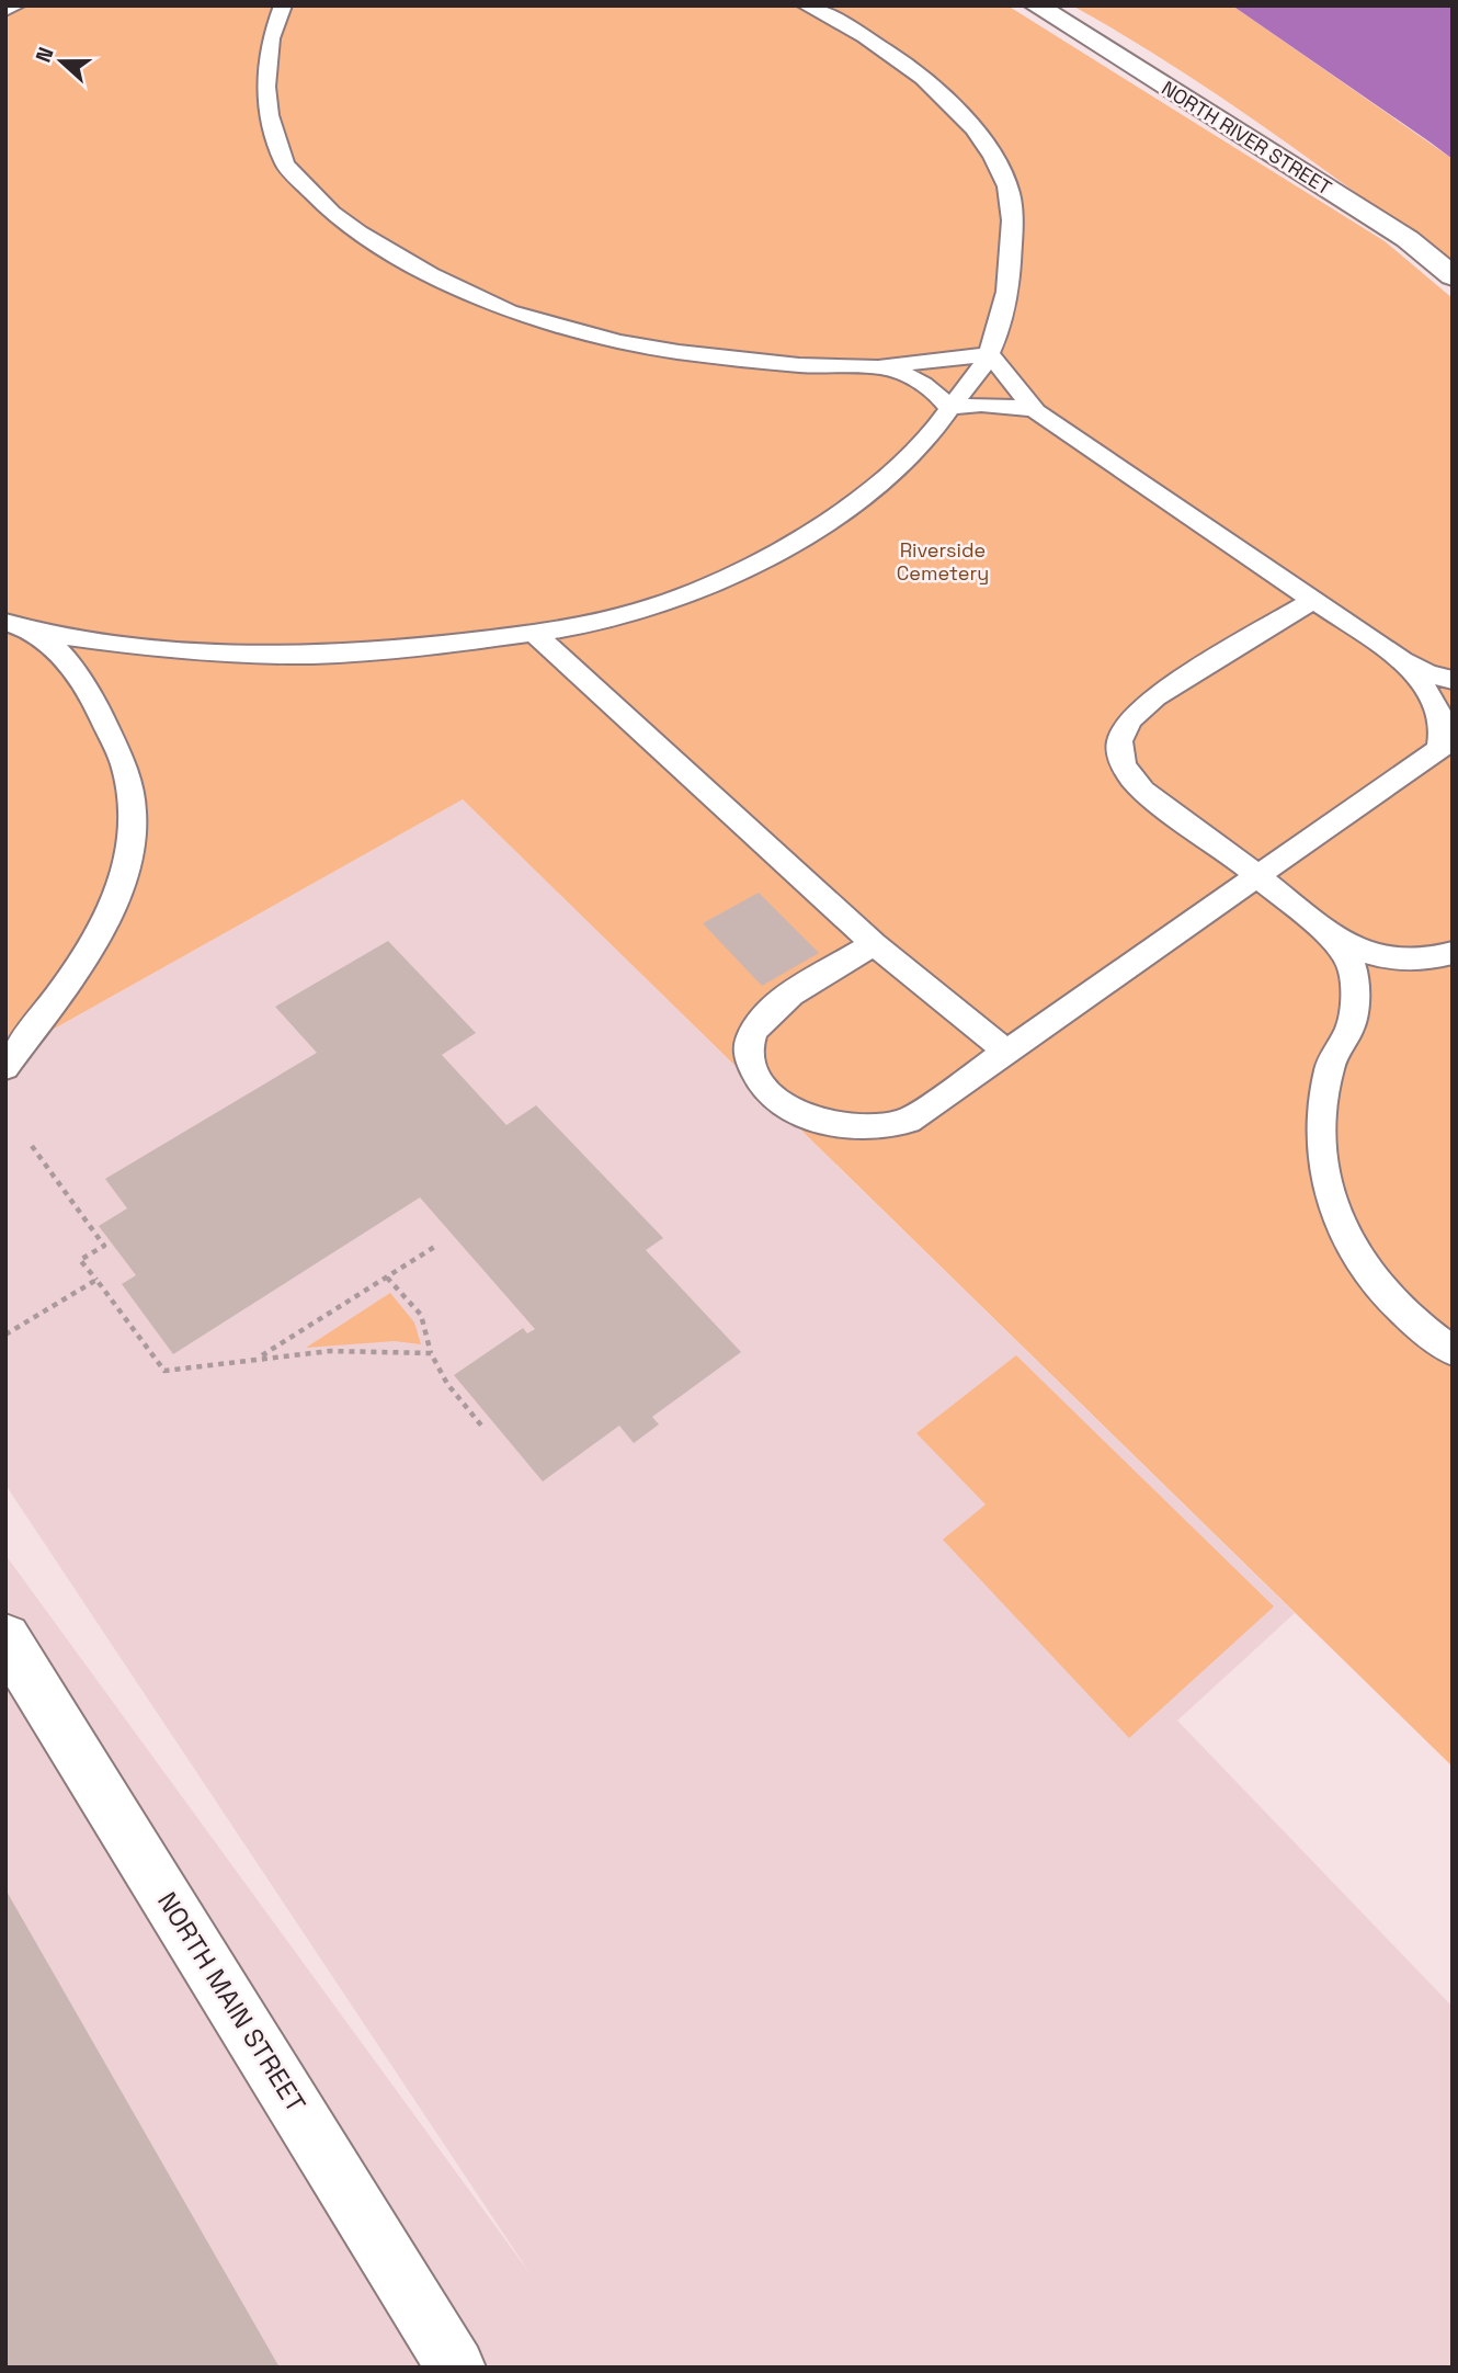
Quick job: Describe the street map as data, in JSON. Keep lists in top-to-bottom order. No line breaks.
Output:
{"streets":{"street":["NORTH RIVER STREET","NORTH MAIN STREET"]},"parks":["Riverside Cemetery"],"north":"left"}
